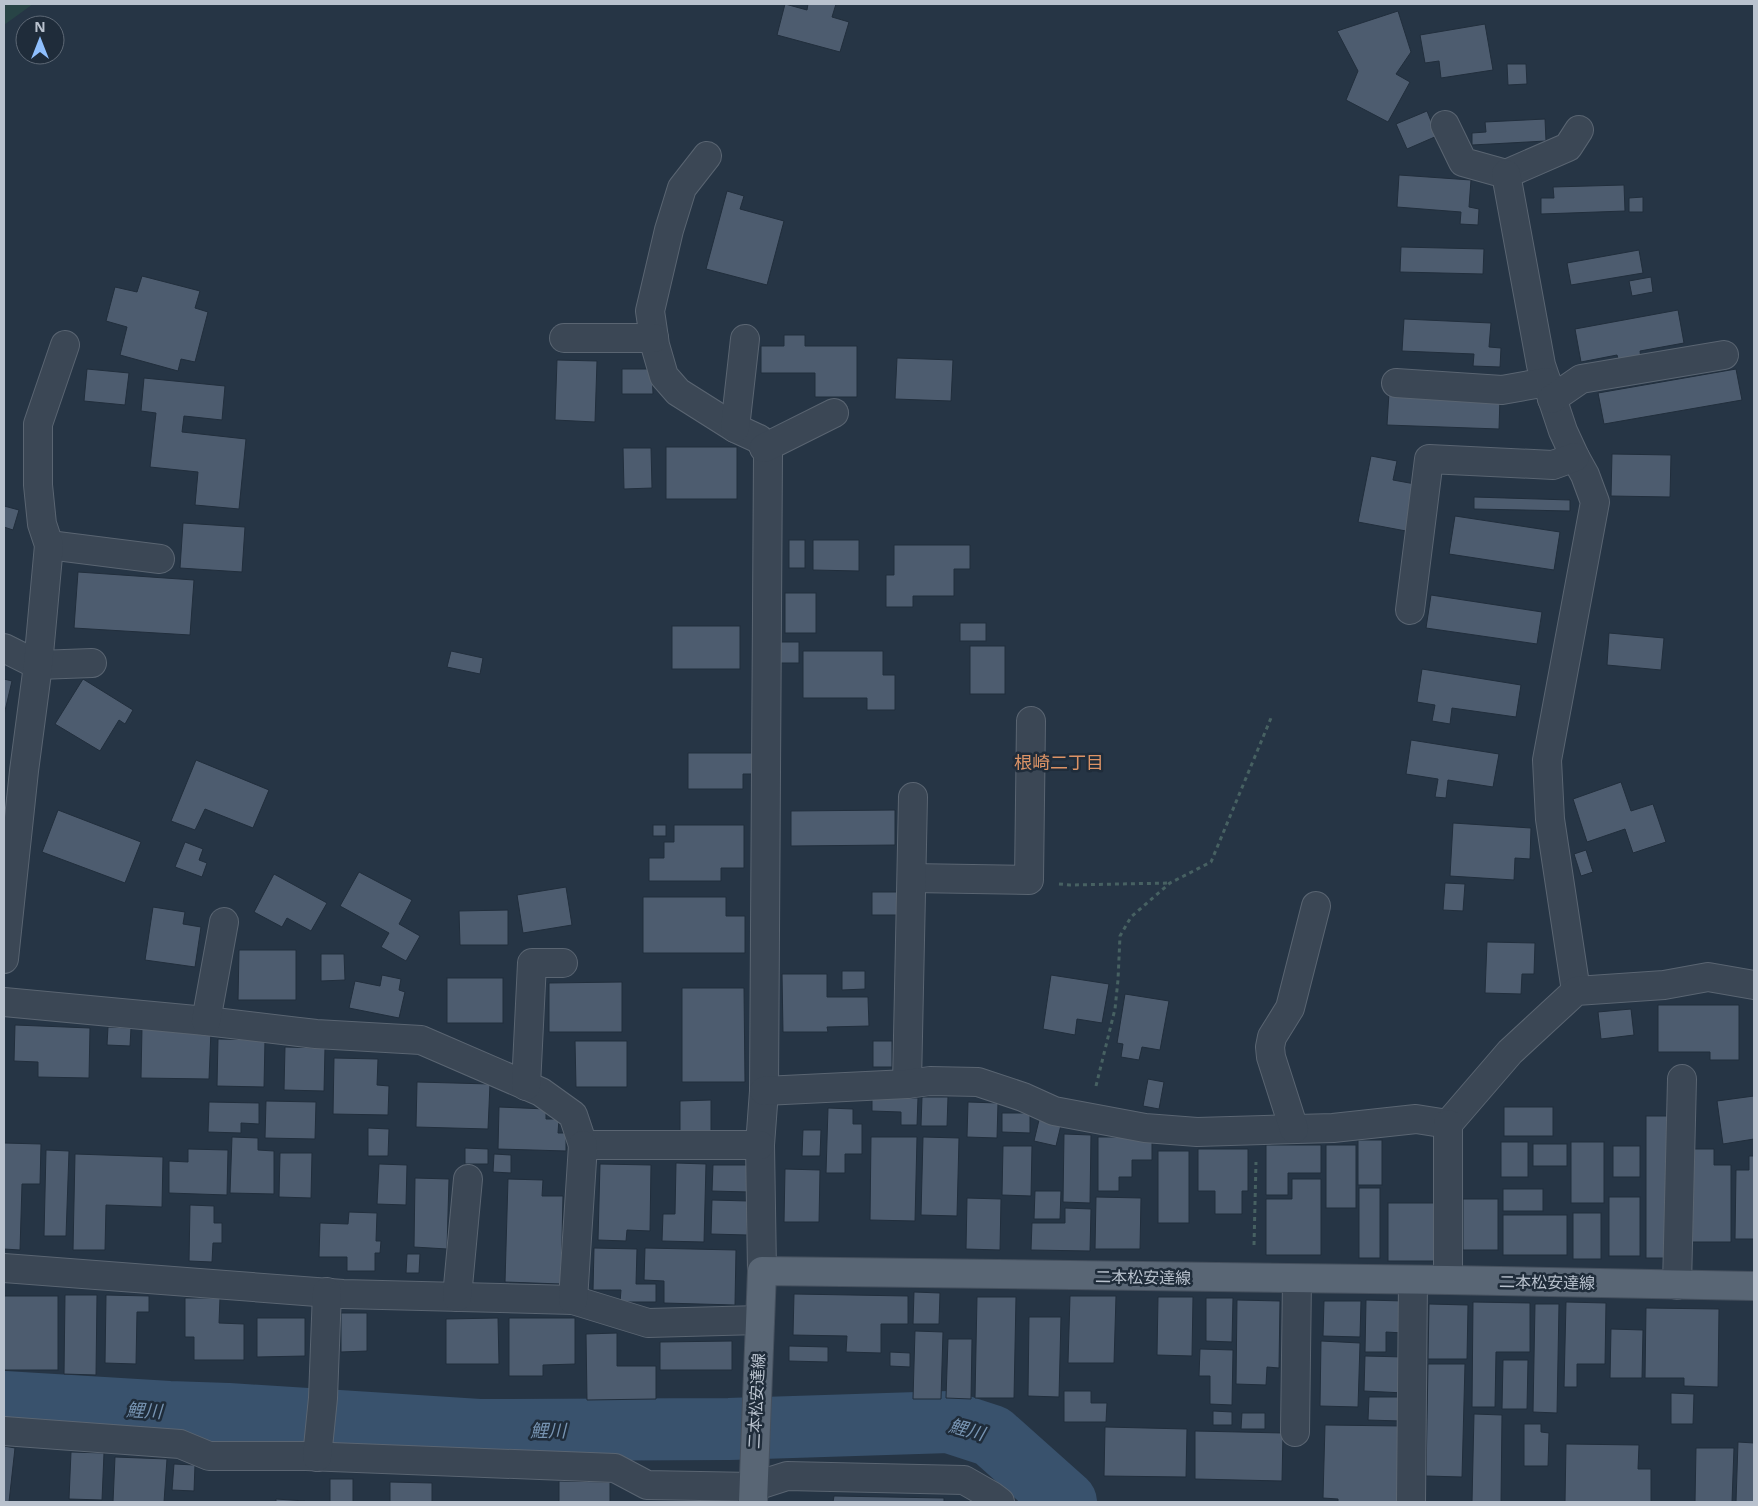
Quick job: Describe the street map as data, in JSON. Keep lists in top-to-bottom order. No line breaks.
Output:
{"streets":{"main road":["二本松安達線"]},"districts":["根崎二丁目"],"water":["鯉川"],"north":"top"}
